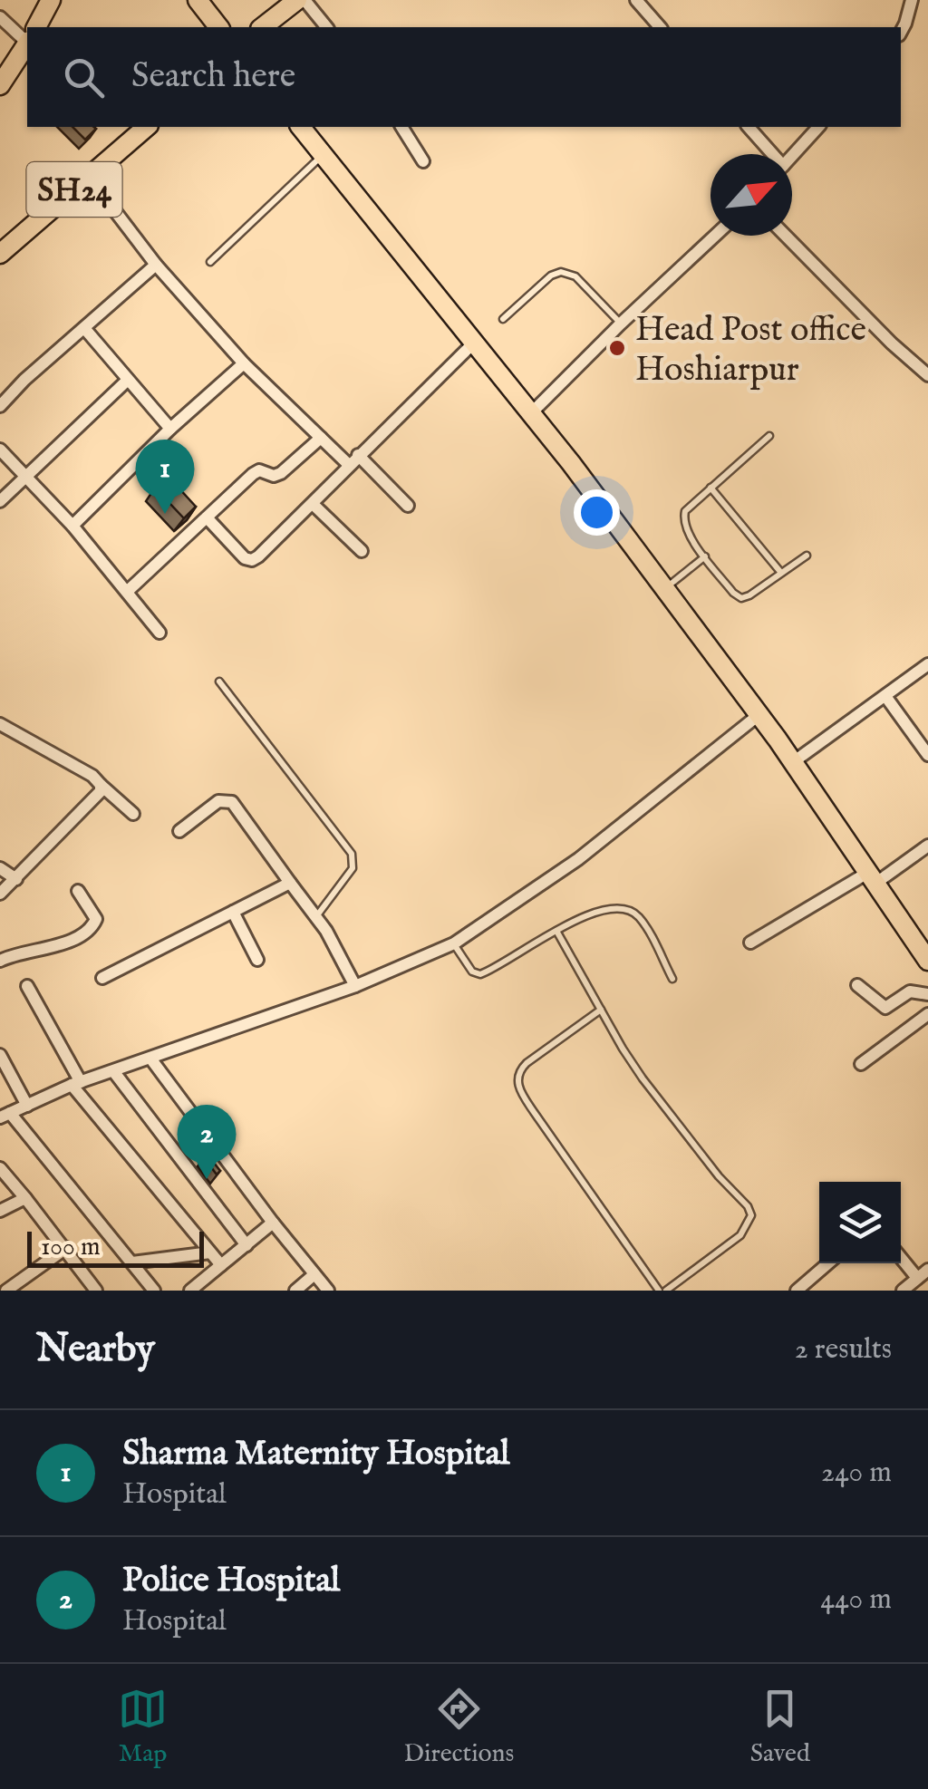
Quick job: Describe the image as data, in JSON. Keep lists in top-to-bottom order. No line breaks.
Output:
{"streets":{"main road":["SH24"]},"places":["Head Post office Hoshiarpur"],"scale_bar":"100 m","north":"top right","page":{"search":"Search here","pins":["1","2"],"scale":"100 m","heading":["Nearby","2 results"],"list":[{"mark":"1","name":"Sharma Maternity Hospital","note":"Hospital","value":"240 m"},{"mark":"2","name":"Police Hospital","note":"Hospital","value":"440 m"}],"nav":["Map","Directions","Saved"]}}
